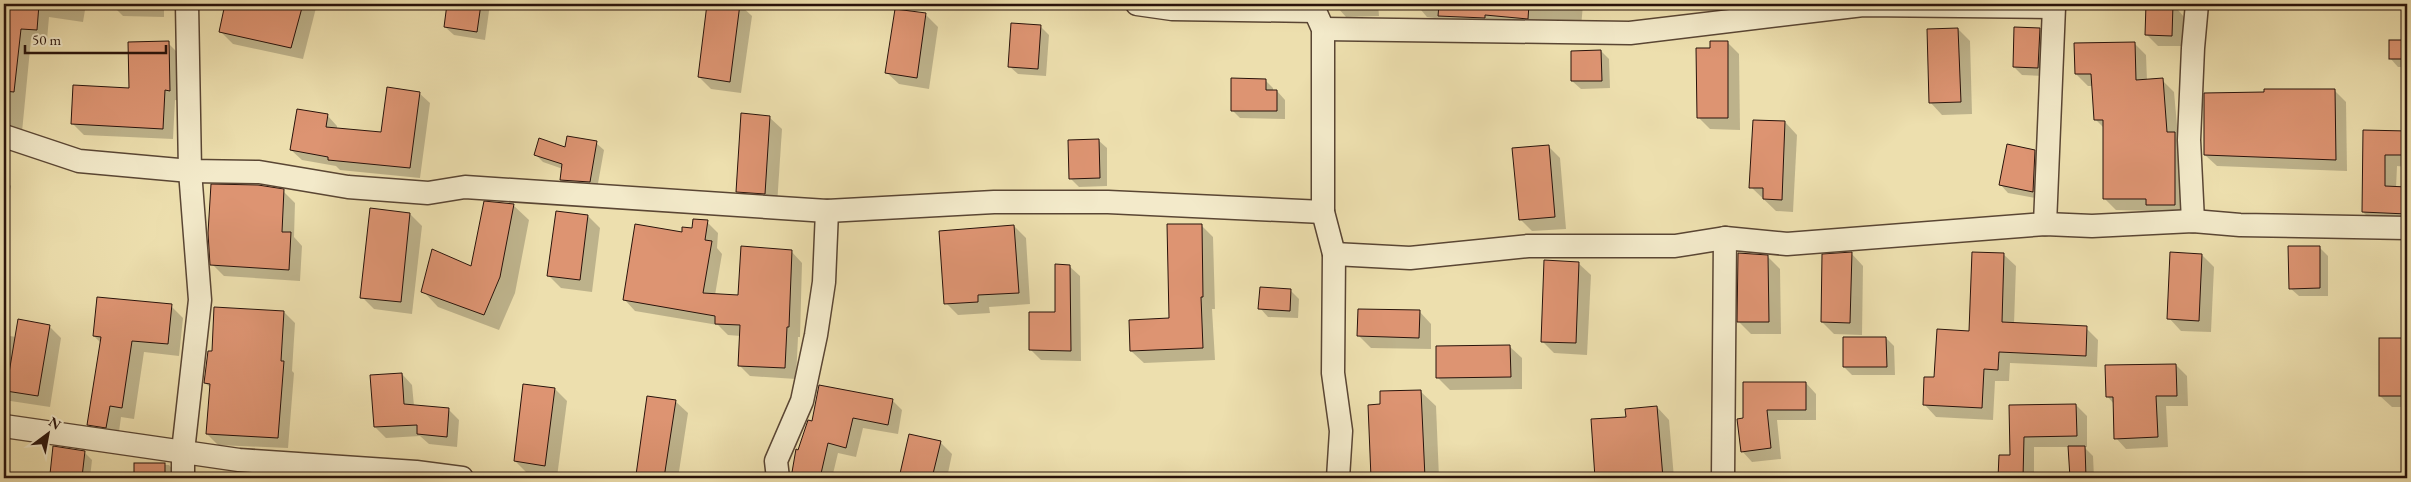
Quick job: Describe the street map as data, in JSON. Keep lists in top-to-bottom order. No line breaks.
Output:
{"scale_bar":"50 m","north":"top right"}
